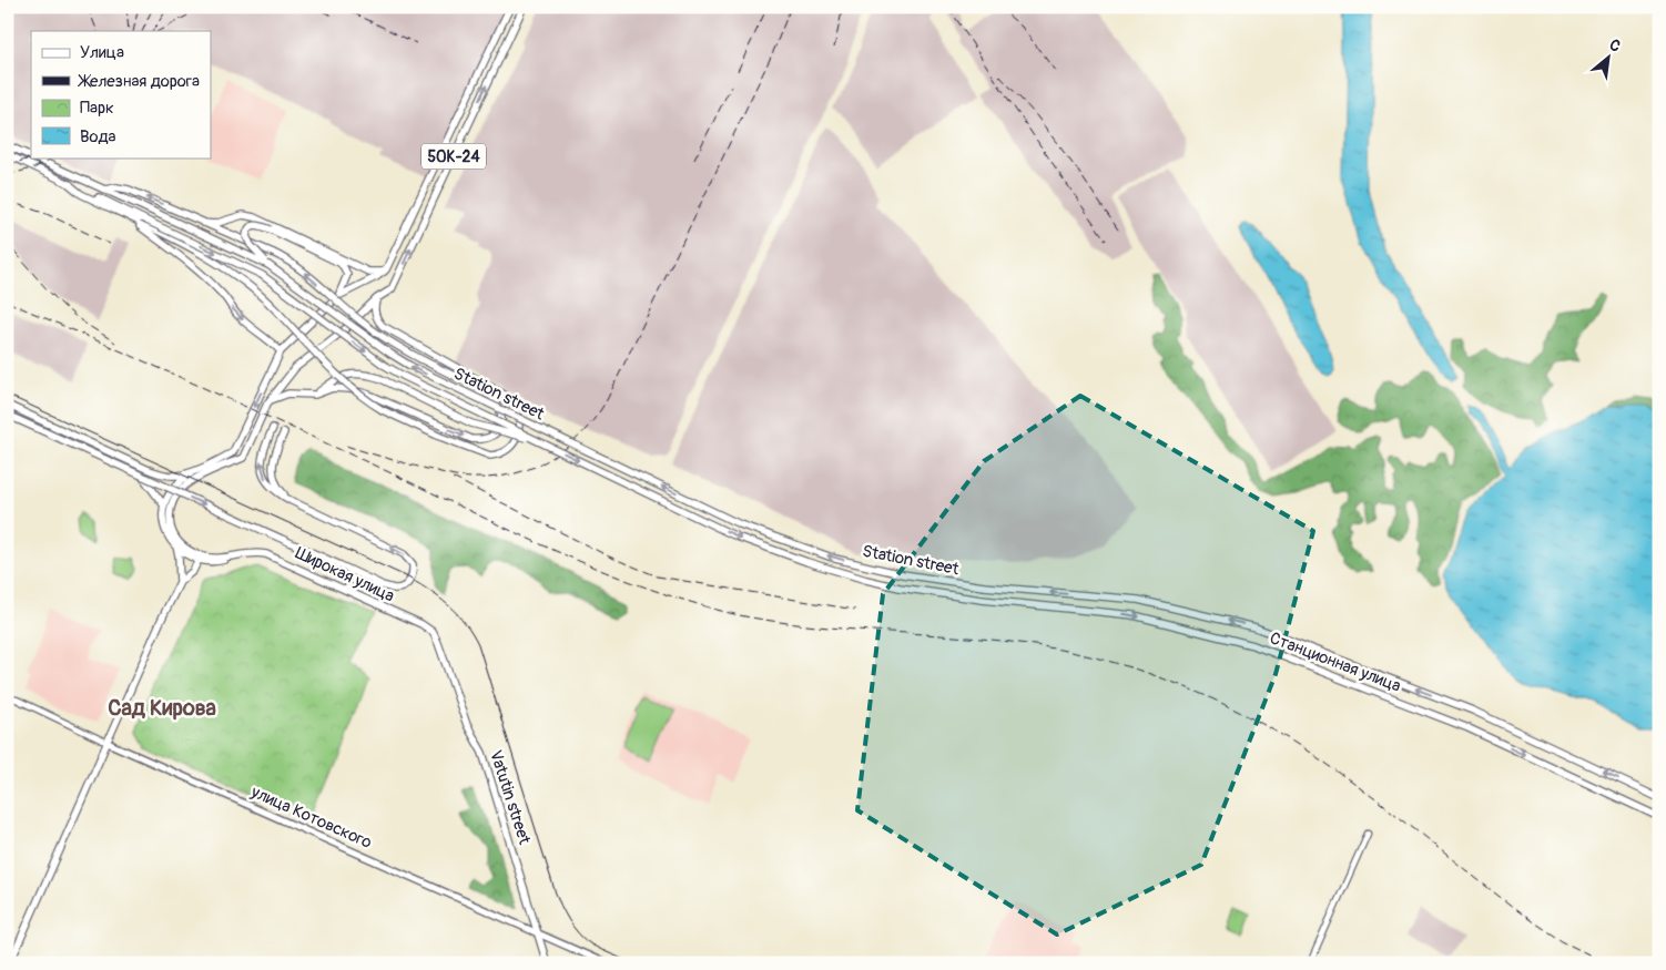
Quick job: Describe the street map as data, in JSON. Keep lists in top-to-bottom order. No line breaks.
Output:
{"streets":{"main road":["50К-24","Station street","Широкая улица","Vatutin street","улица Котовского"]},"crossings":[["Широкая улица","Vatutin street"],["Vatutin street","улица Котовского"]],"districts":["Сад Кирова"],"legend":["Улица","Железная дорога","Парк","Вода"],"north":"top right"}
